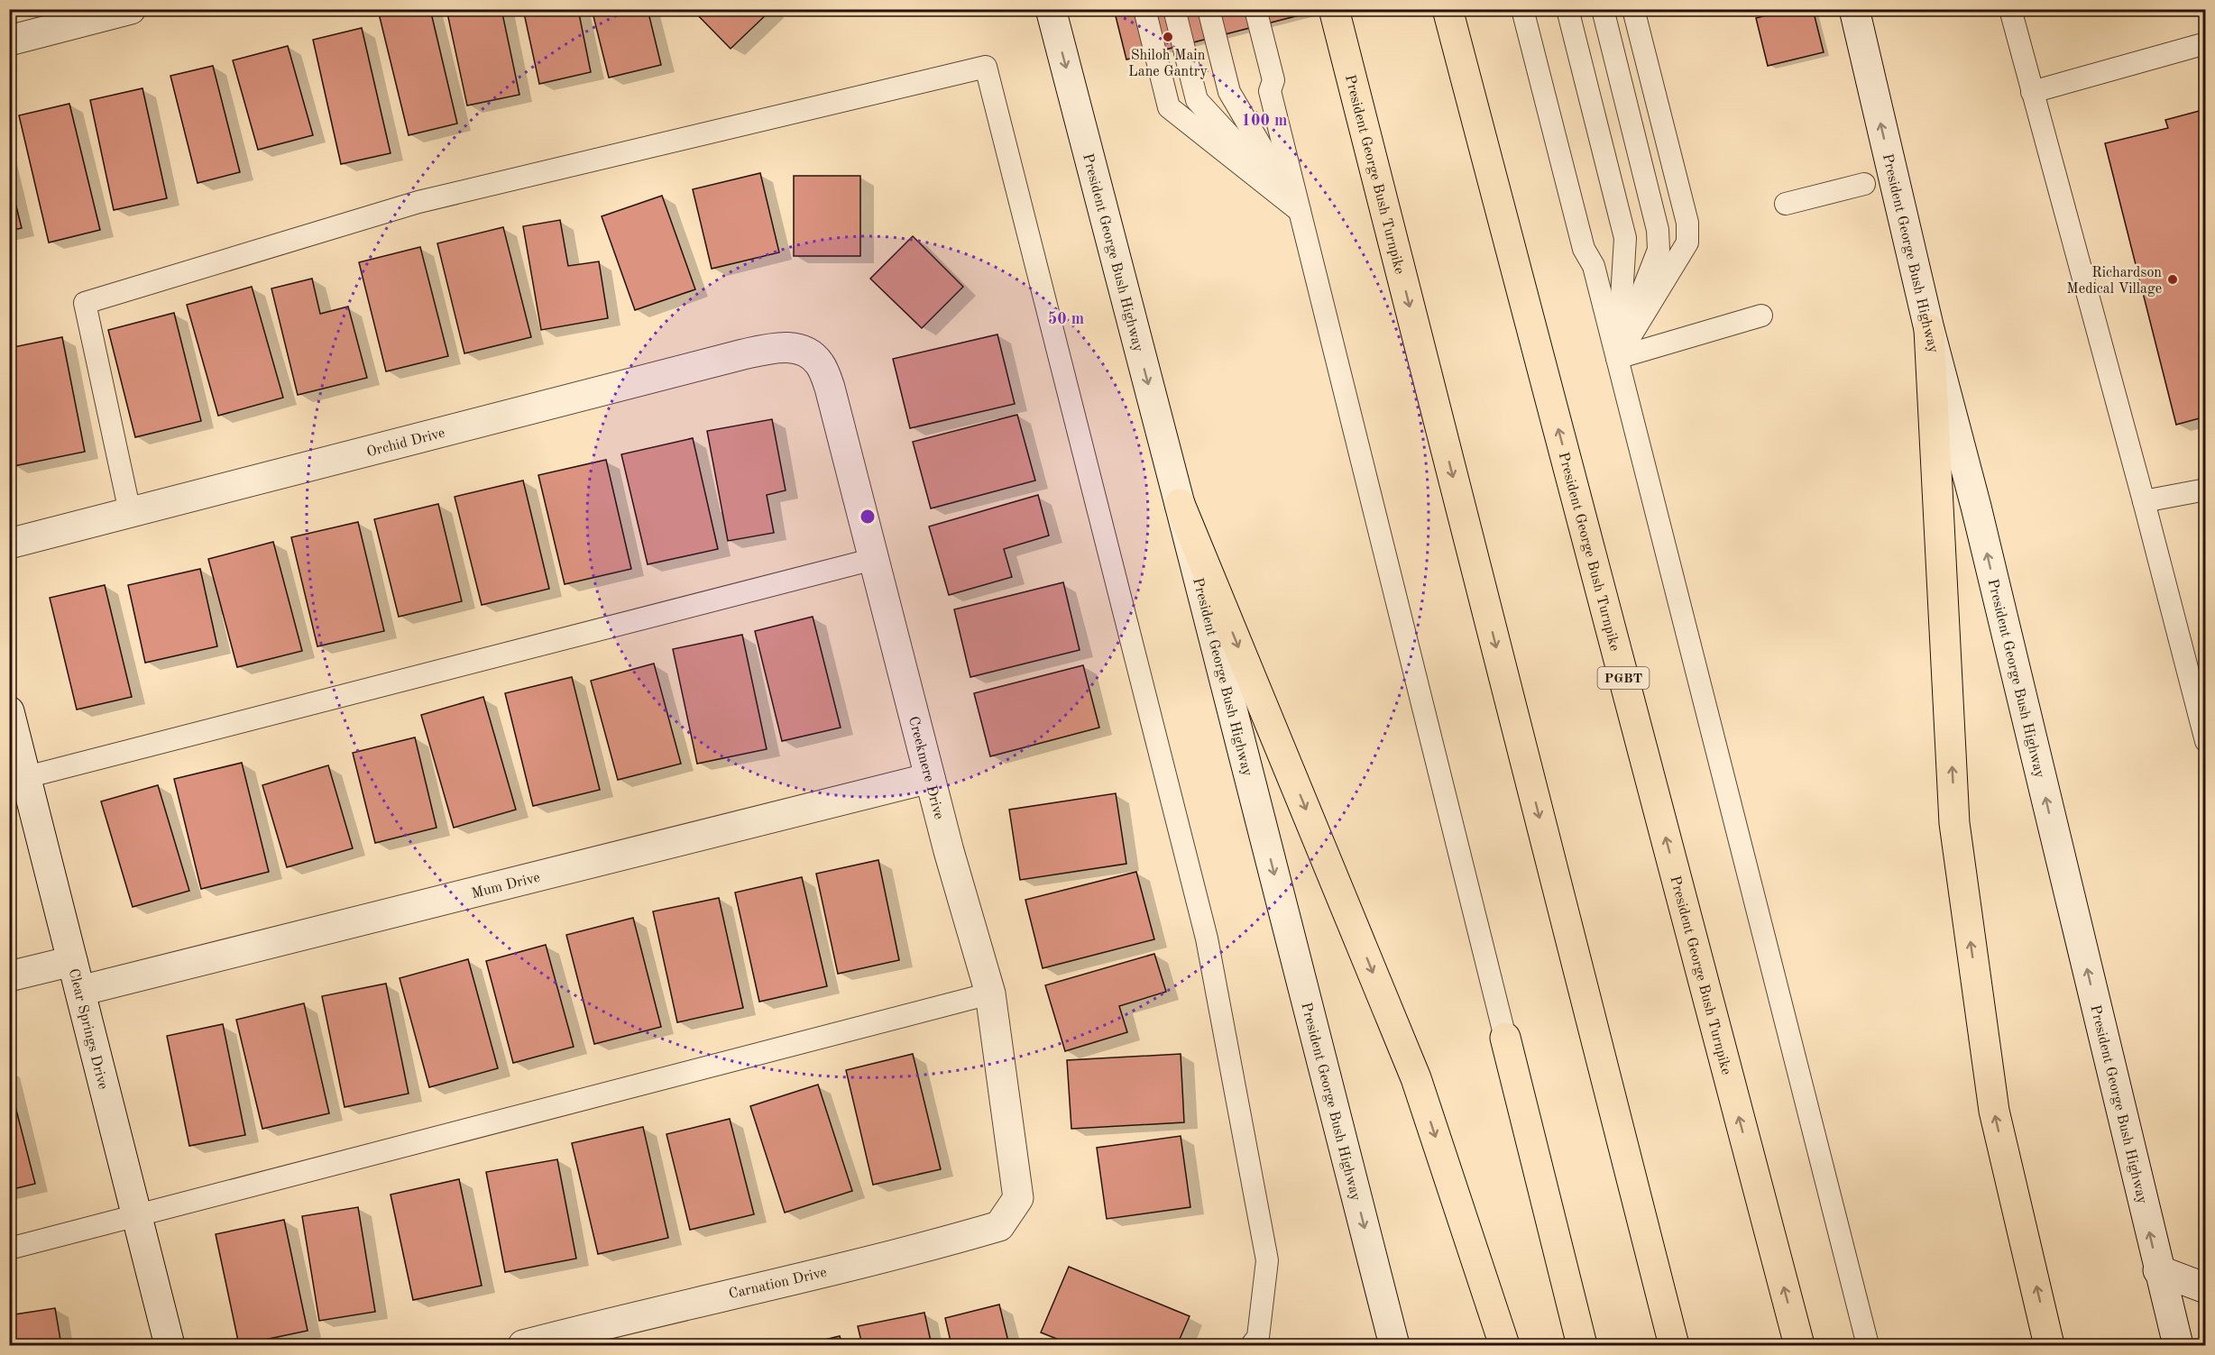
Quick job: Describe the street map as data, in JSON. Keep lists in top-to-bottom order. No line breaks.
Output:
{"streets":{"highway":["President George Bush Turnpike","PGBT"],"street":["President George Bush Highway","Orchid Drive","Creekmere Drive","Mum Drive","Clear Springs Drive","Carnation Drive"]},"crossings":[["Orchid Drive","Creekmere Drive"],["Creekmere Drive","Mum Drive"],["Creekmere Drive","Carnation Drive"],["Mum Drive","Clear Springs Drive"]],"places":["Shiloh Main Lane Gantry","Richardson Medical Village"],"rings":["100 m","50 m"]}
